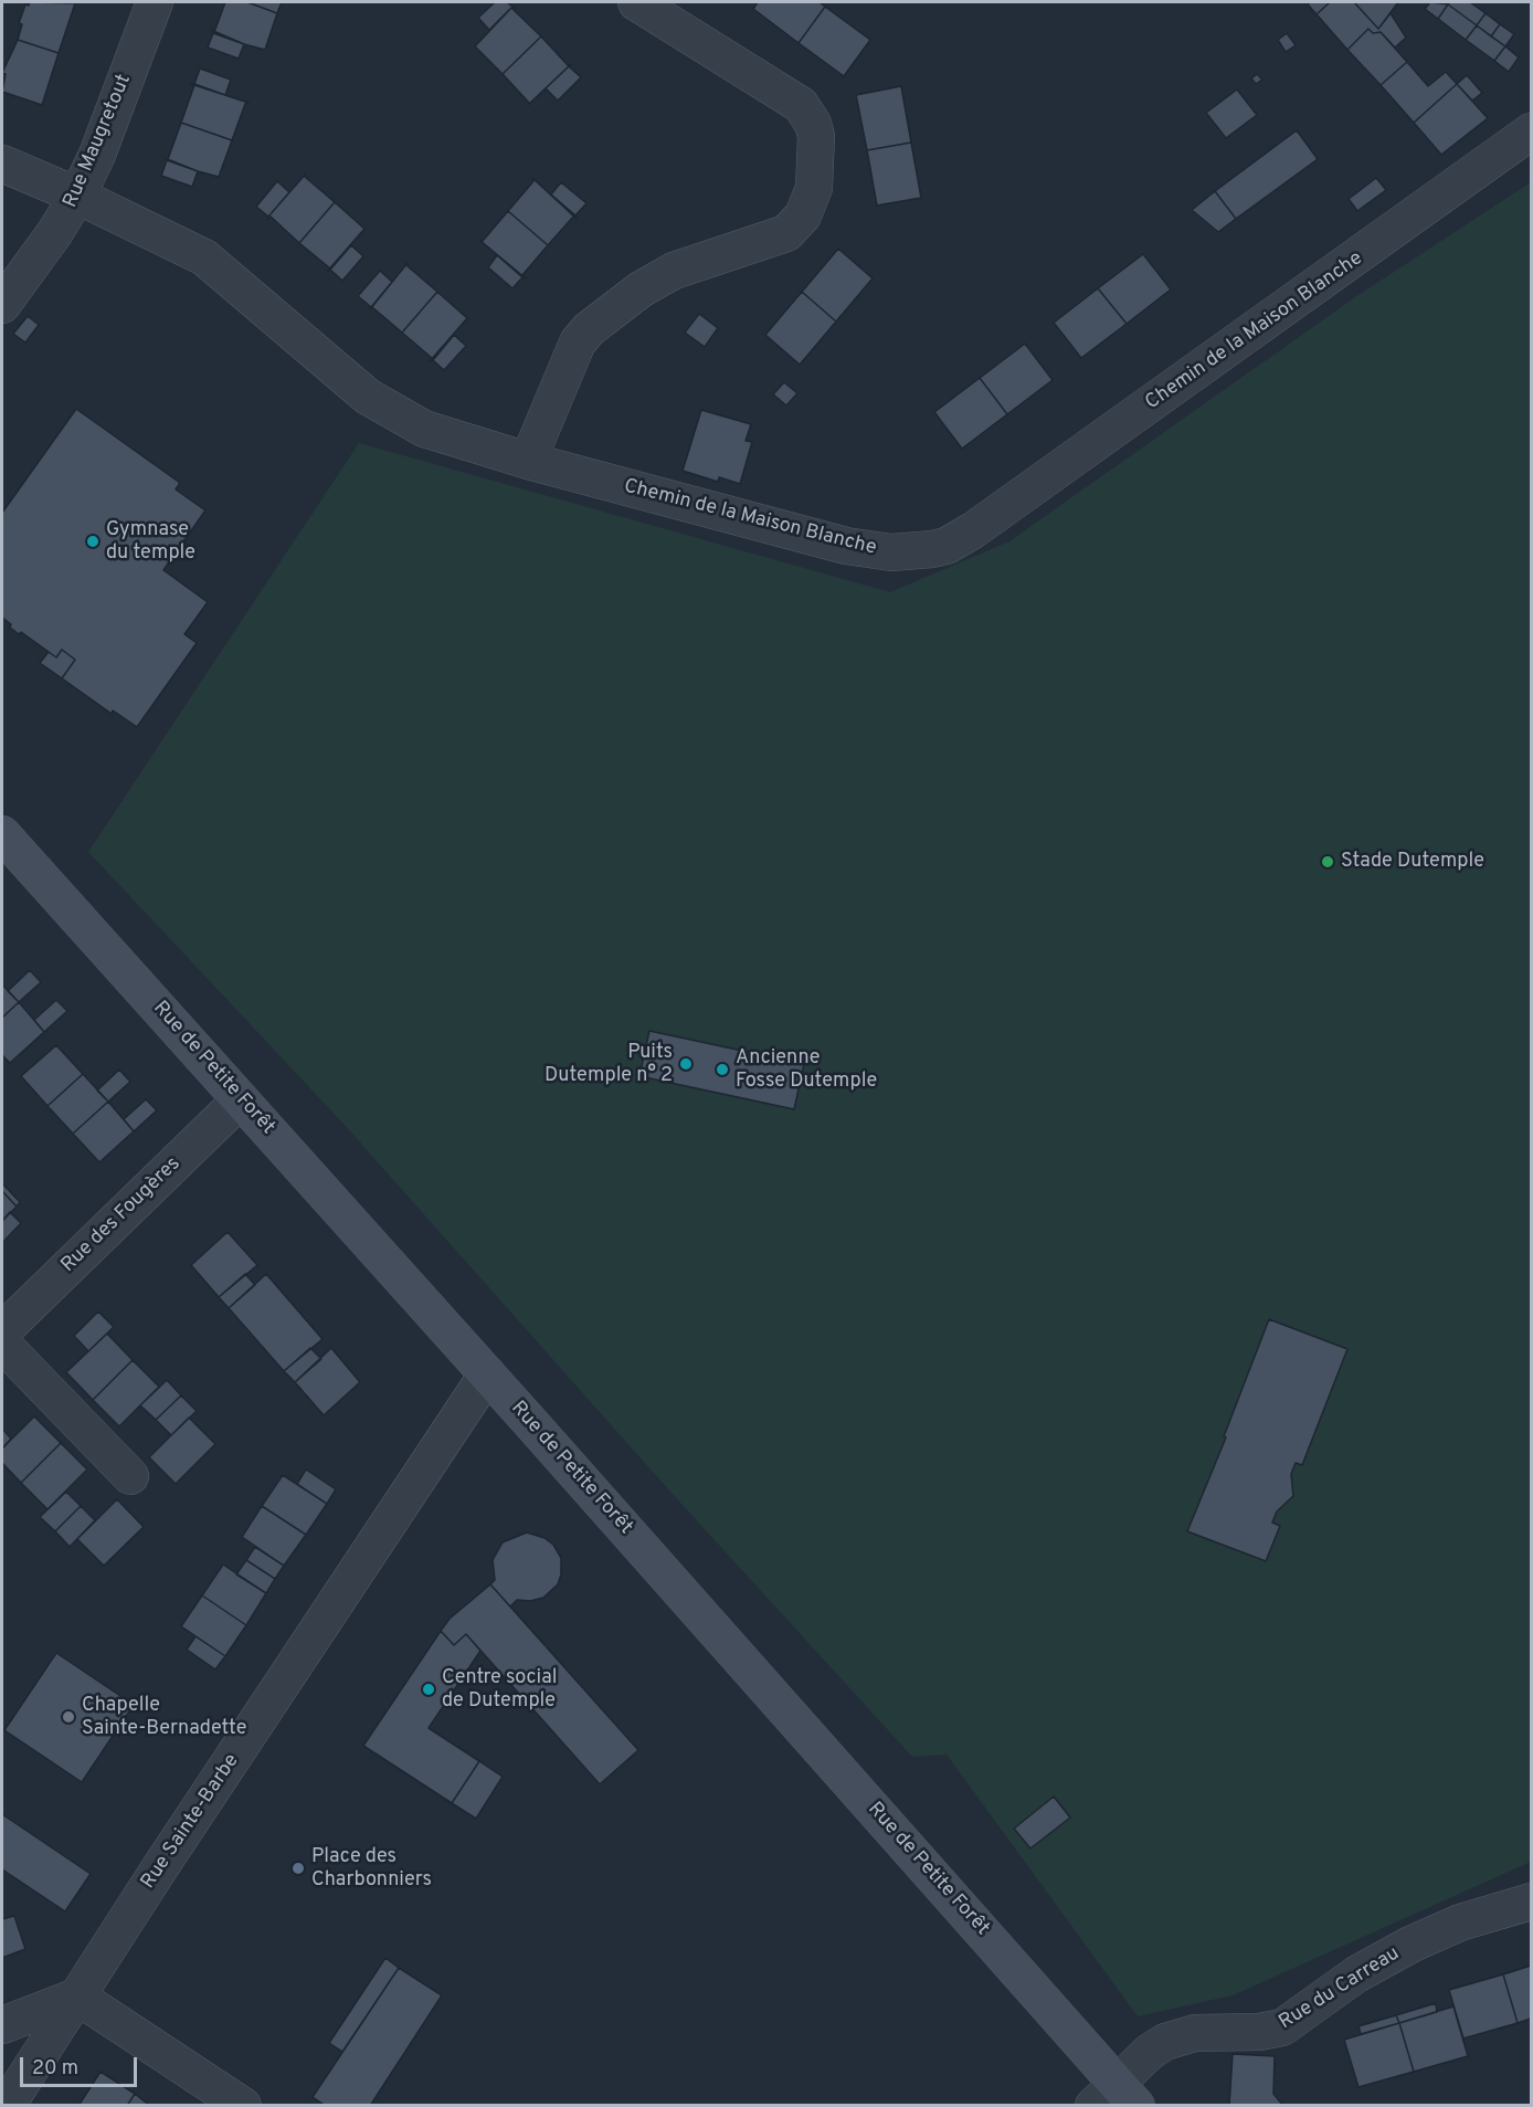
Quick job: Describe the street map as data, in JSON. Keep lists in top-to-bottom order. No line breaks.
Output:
{"streets":{"main road":["Rue de Petite Forêt"],"street":["Rue Maugretout","Chemin de la Maison Blanche","Rue des Fougères","Rue Sainte-Barbe","Rue du Carreau"]},"crossings":[["Rue Maugretout","Chemin de la Maison Blanche"],["Rue de Petite Forêt","Rue des Fougères"],["Rue de Petite Forêt","Rue Sainte-Barbe"],["Rue de Petite Forêt","Rue du Carreau"]],"places":["Gymnase du temple","Stade Dutemple","Puits Dutemple n° 2","Ancienne Fosse Dutemple","Centre social de Dutemple","Chapelle Sainte-Bernadette","Place des Charbonniers"],"scale_bar":"20 m"}
